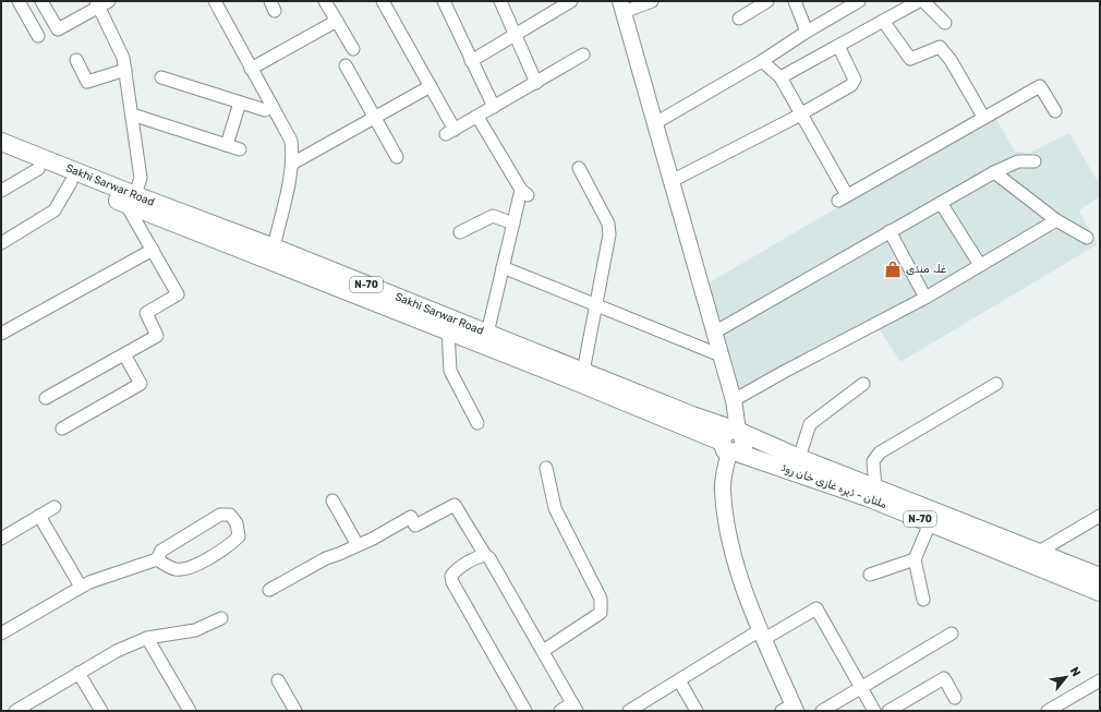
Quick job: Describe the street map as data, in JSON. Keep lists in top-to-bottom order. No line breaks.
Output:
{"streets":{"highway":["Sakhi Sarwar Road","N-70","ملتان - ڈیرہ غازی خان روڈ"]},"crossings":[["Sakhi Sarwar Road","ملتان - ڈیرہ غازی خان روڈ"]],"places":{"shop":["غلہ منڈی"]},"north":"top right"}
